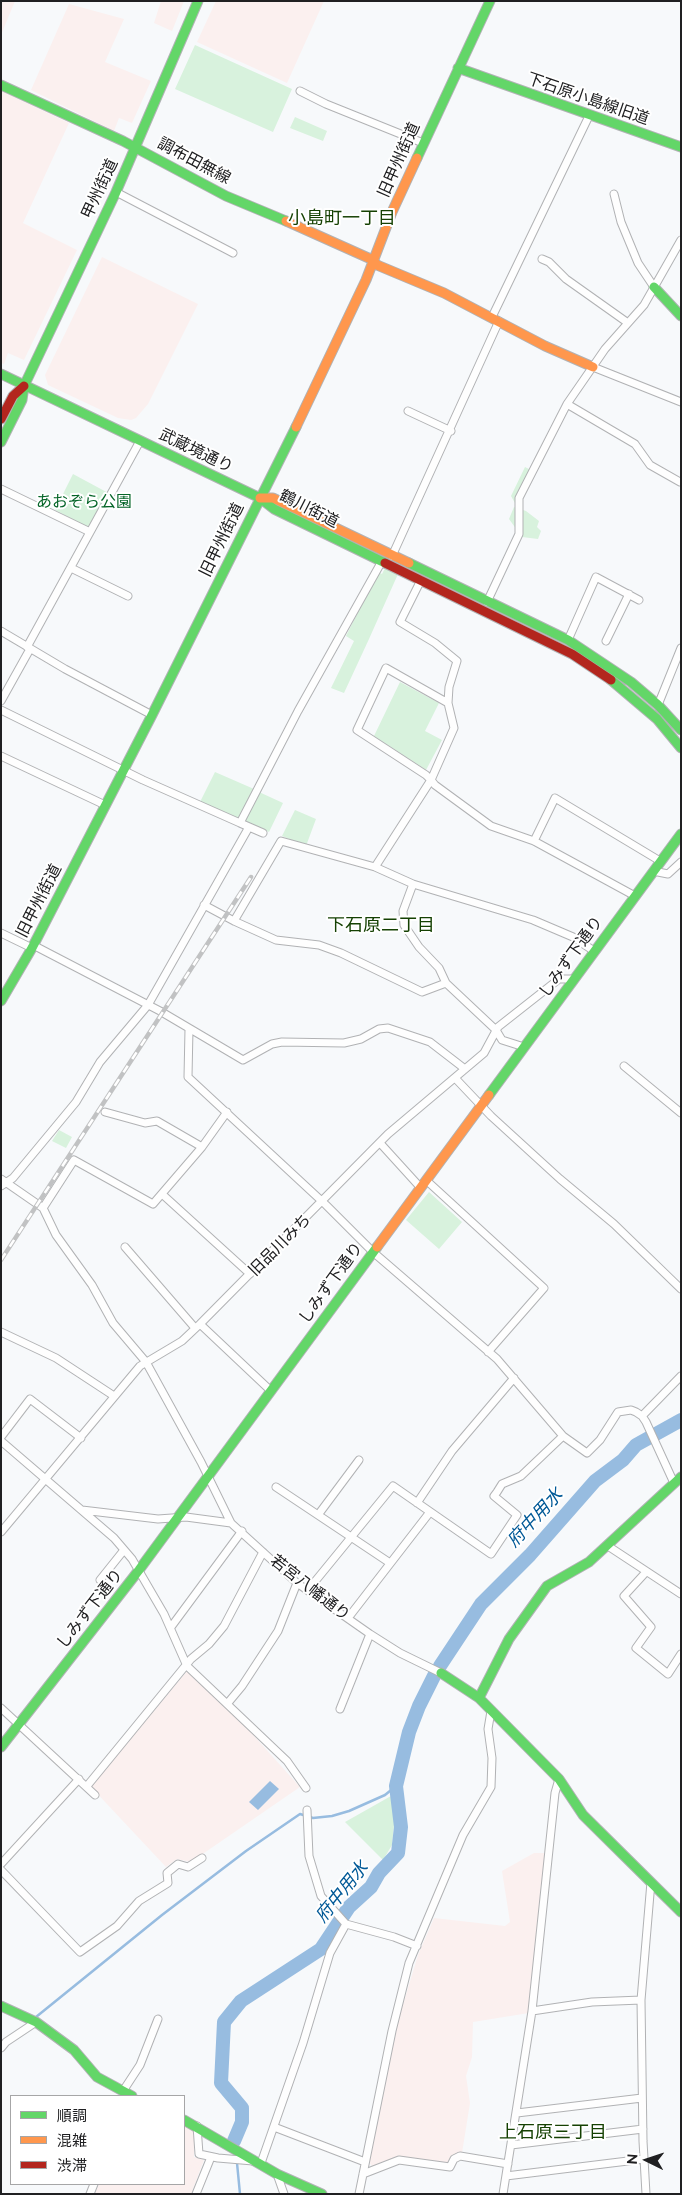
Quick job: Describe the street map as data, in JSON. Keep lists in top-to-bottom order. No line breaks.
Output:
{"streets":{"main road":["下石原小島線旧道","旧甲州街道","調布田無線","甲州街道","武蔵境通り","鶴川街道","しみず下通り"],"street":["旧品川みち","若宮八幡通り"]},"crossings":[["下石原小島線旧道","旧甲州街道"],["旧甲州街道","調布田無線"],["旧甲州街道","武蔵境通り"],["旧甲州街道","鶴川街道"],["調布田無線","甲州街道"],["甲州街道","武蔵境通り"],["武蔵境通り","鶴川街道"],["しみず下通り","旧品川みち"],["しみず下通り","若宮八幡通り"]],"districts":["小島町一丁目","下石原二丁目","上石原三丁目"],"water":["府中用水"],"parks":["あおぞら公園"],"legend":["順調","混雑","渋滞"],"north":"left"}
